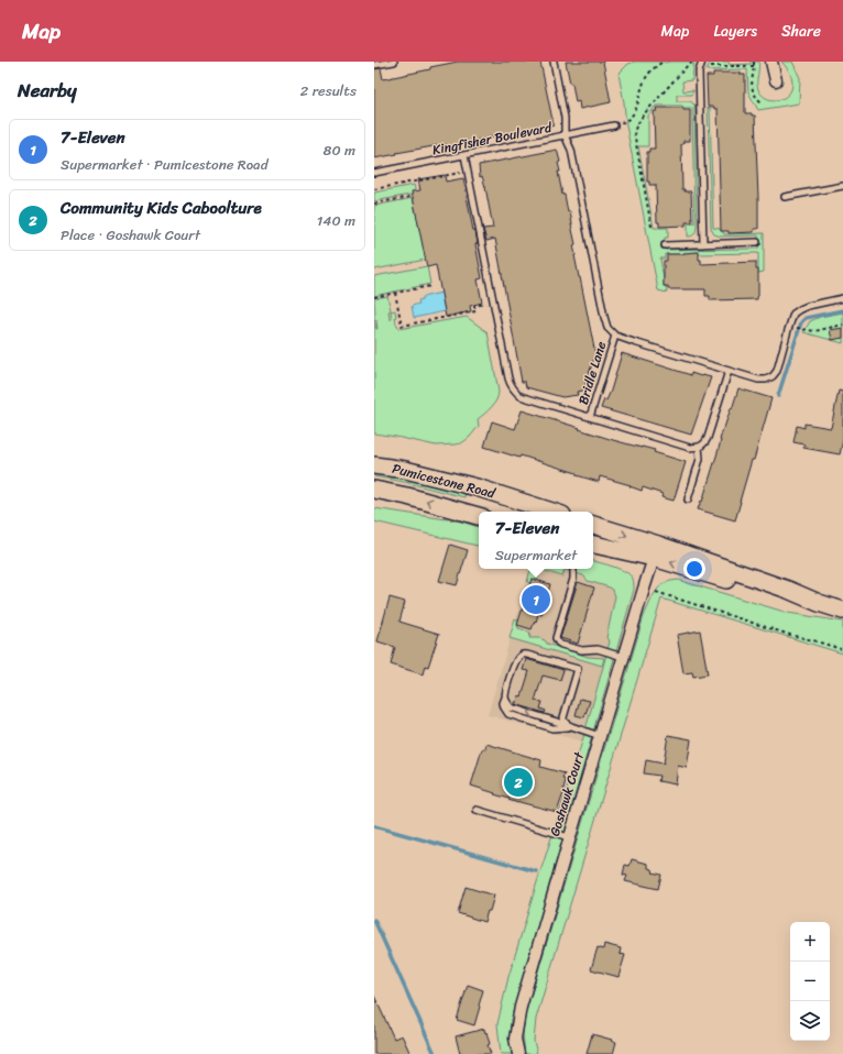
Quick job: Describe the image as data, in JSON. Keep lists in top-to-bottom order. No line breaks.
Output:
{"streets":{"main road":["Pumicestone Road"],"street":["Goshawk Court"],"lane":["Kingfisher Boulevard","Bridle Lane"]},"page":{"header":"Map","nav":["Map","Layers","Share"],"heading":["Nearby","2 results"],"list":[{"mark":"1","name":"7-Eleven","note":"Supermarket · Pumicestone Road","value":"80 m"},{"mark":"2","name":"Community Kids Caboolture","note":"Place · Goshawk Court","value":"140 m"}],"popup":["7-Eleven","Supermarket"],"pins":["1","2"],"map_buttons":["+","−"]}}
